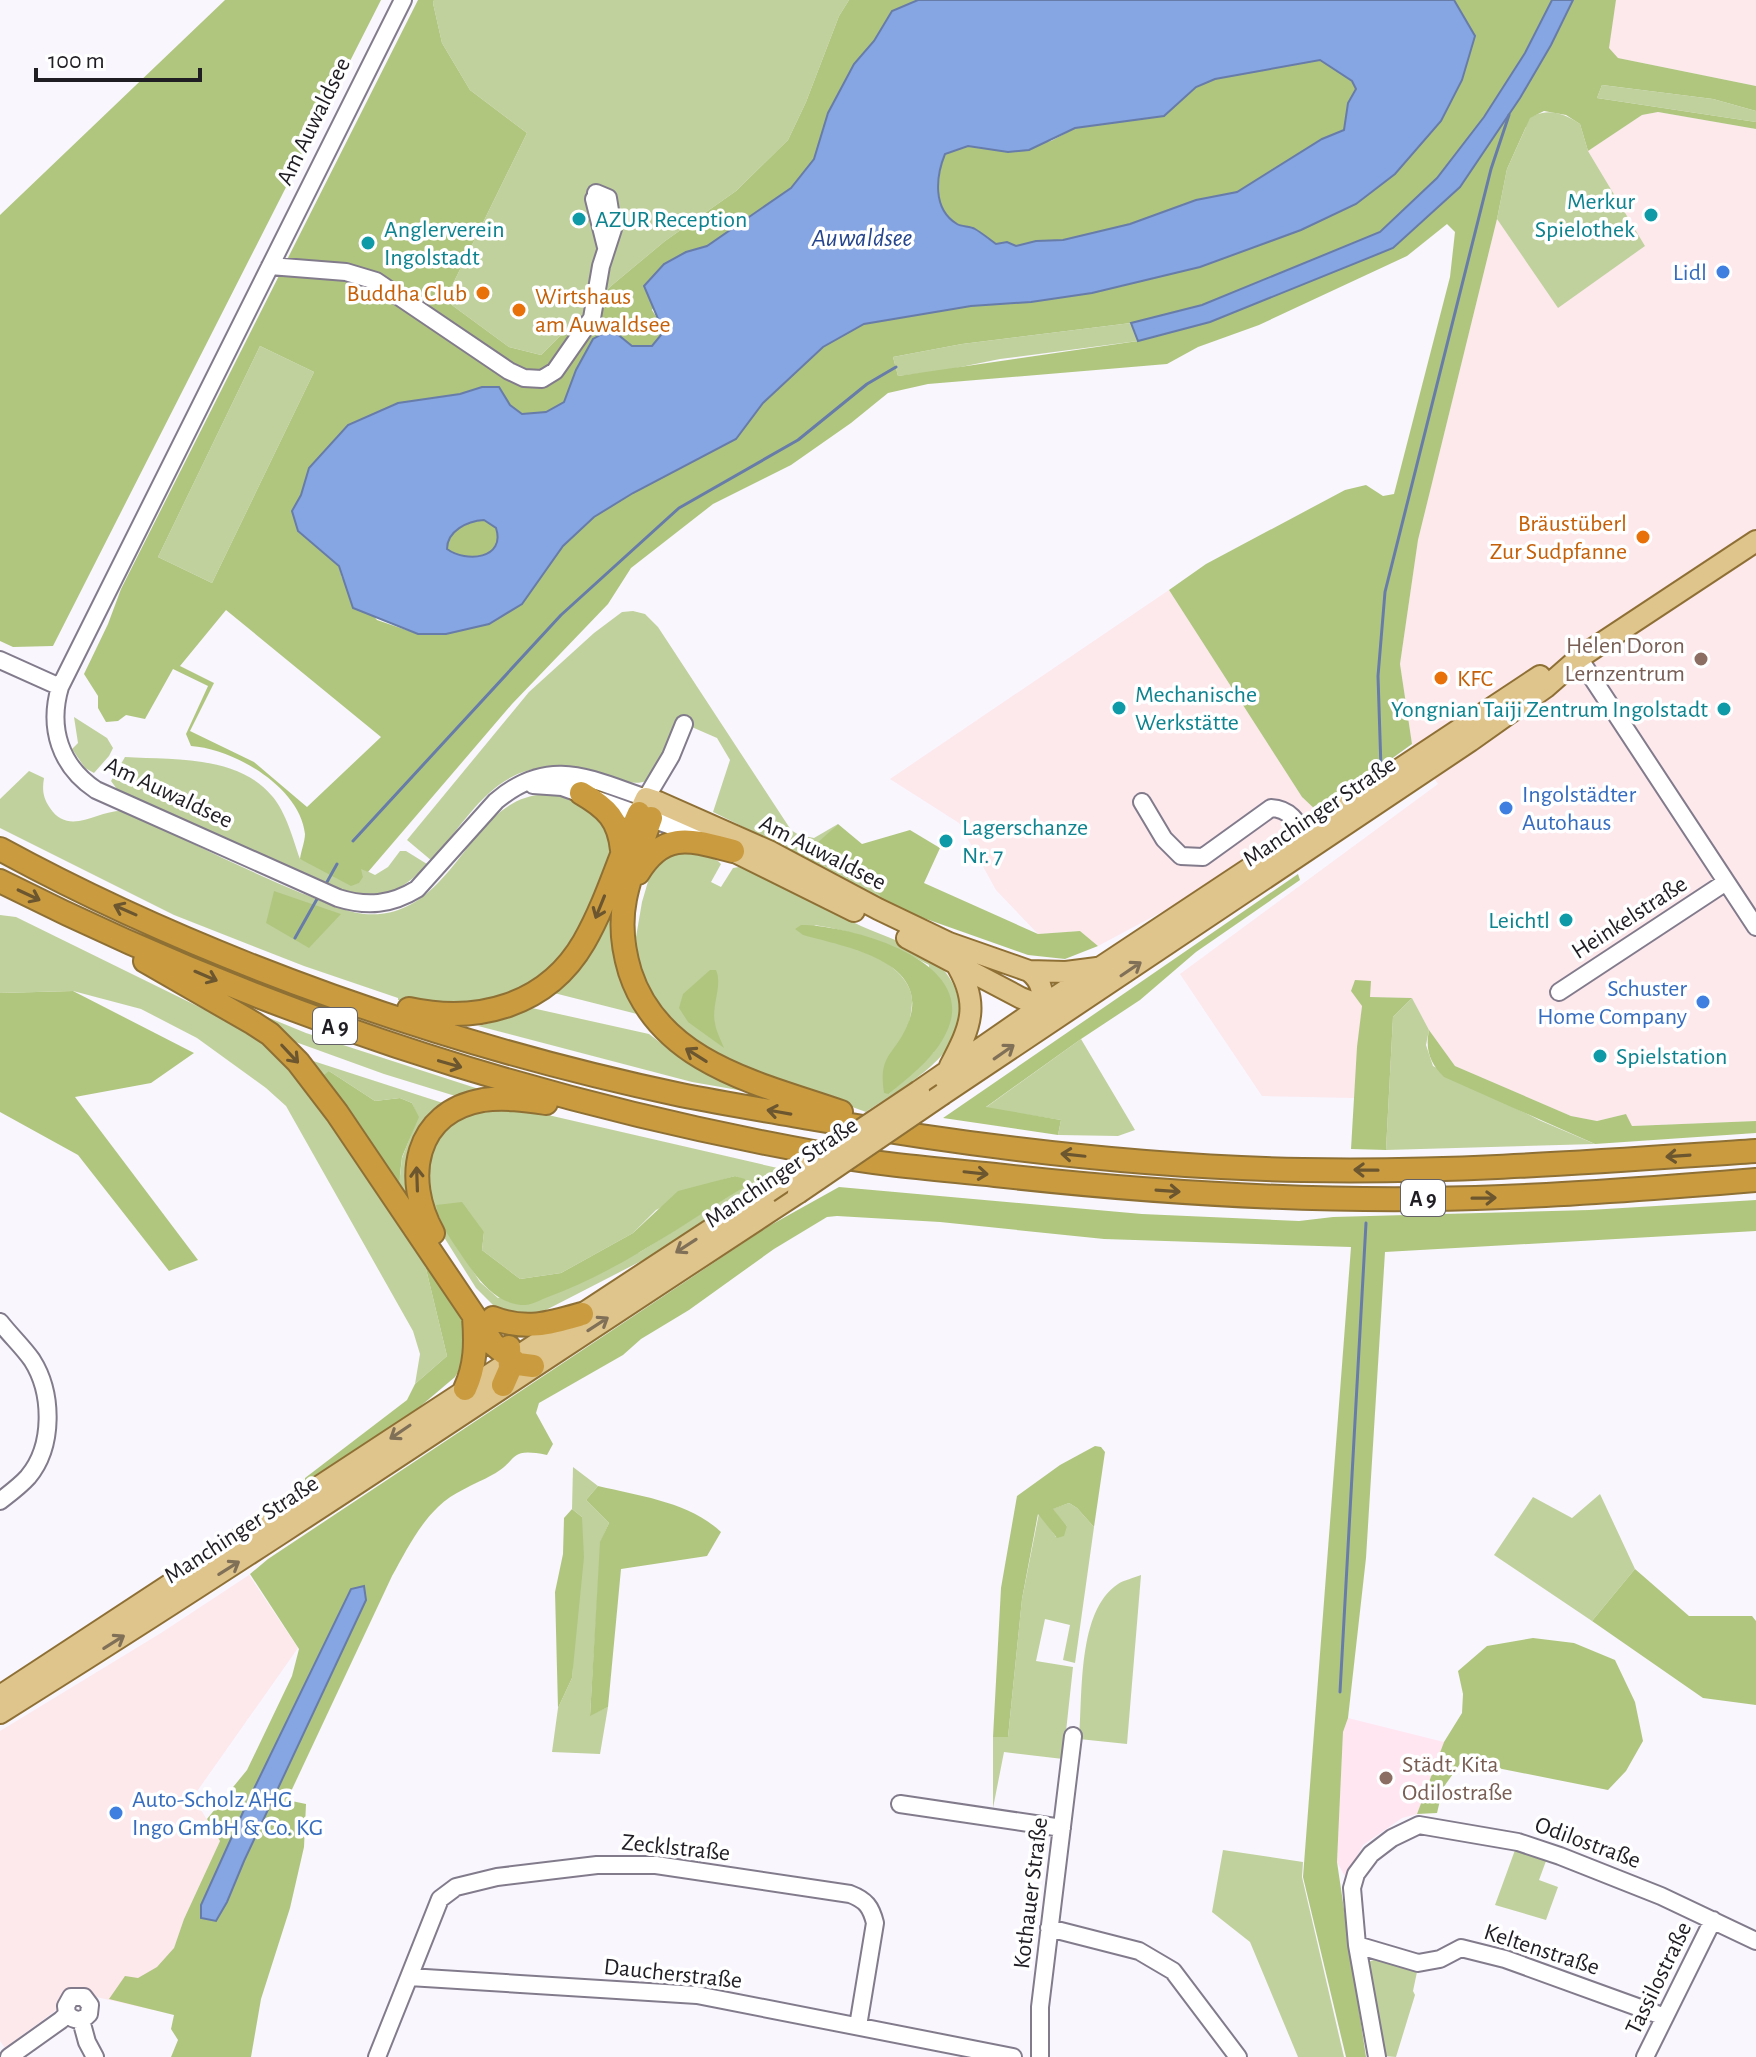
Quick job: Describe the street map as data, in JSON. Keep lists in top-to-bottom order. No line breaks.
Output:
{"streets":{"highway":["A 9"],"main road":["Am Auwaldsee","Manchinger Straße"],"street":["Heinkelstraße","Odilostraße","Zecklstraße","Kothauer Straße","Keltenstraße","Daucherstraße","Tassilostraße"]},"crossings":[["Am Auwaldsee","Manchinger Straße"],["Odilostraße","Keltenstraße"],["Odilostraße","Tassilostraße"],["Zecklstraße","Daucherstraße"],["Keltenstraße","Tassilostraße"]],"water":["Auwaldsee"],"places":["Merkur Spielothek","AZUR Reception","Anglerverein Ingolstadt","Lidl","Buddha Club","Wirtshaus am Auwaldsee","Bräustüberl Zur Sudpfanne","Helen Doron Lernzentrum","KFC","Mechanische Werkstätte","Yongnian Taiji Zentrum Ingolstadt","Ingolstädter Autohaus","Lagerschanze Nr. 7","Leichtl","Schuster Home Company","Spielstation","Städt. Kita Odilostraße","Auto-Scholz AHG Ingo GmbH & Co. KG"],"scale_bar":"100 m"}
